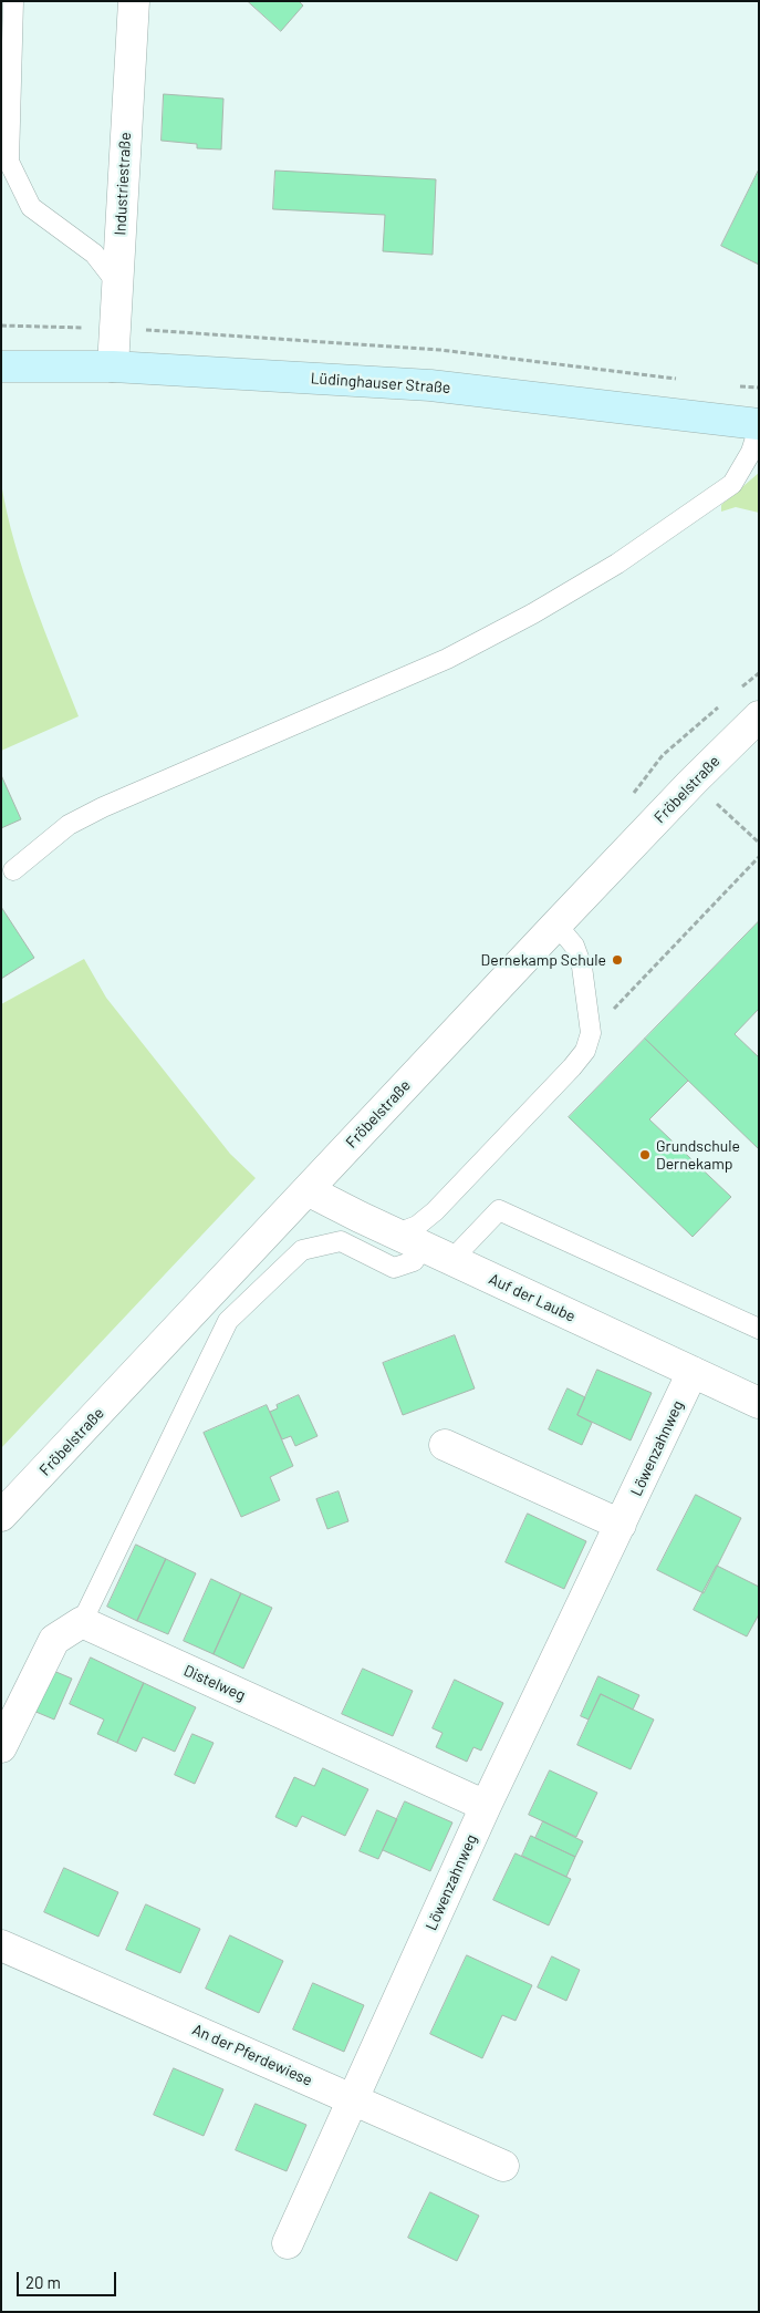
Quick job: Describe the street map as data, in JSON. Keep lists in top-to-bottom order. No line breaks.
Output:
{"streets":{"street":["Industriestraße","Lüdinghauser Straße","Fröbelstraße","Auf der Laube","Löwenzahnweg","Distelweg","An der Pferdewiese"]},"crossings":[["Industriestraße","Lüdinghauser Straße"],["Fröbelstraße","Auf der Laube"],["Auf der Laube","Löwenzahnweg"],["Löwenzahnweg","Distelweg"],["Löwenzahnweg","An der Pferdewiese"]],"places":["Dernekamp Schule","Grundschule Dernekamp"],"scale_bar":"20 m"}
